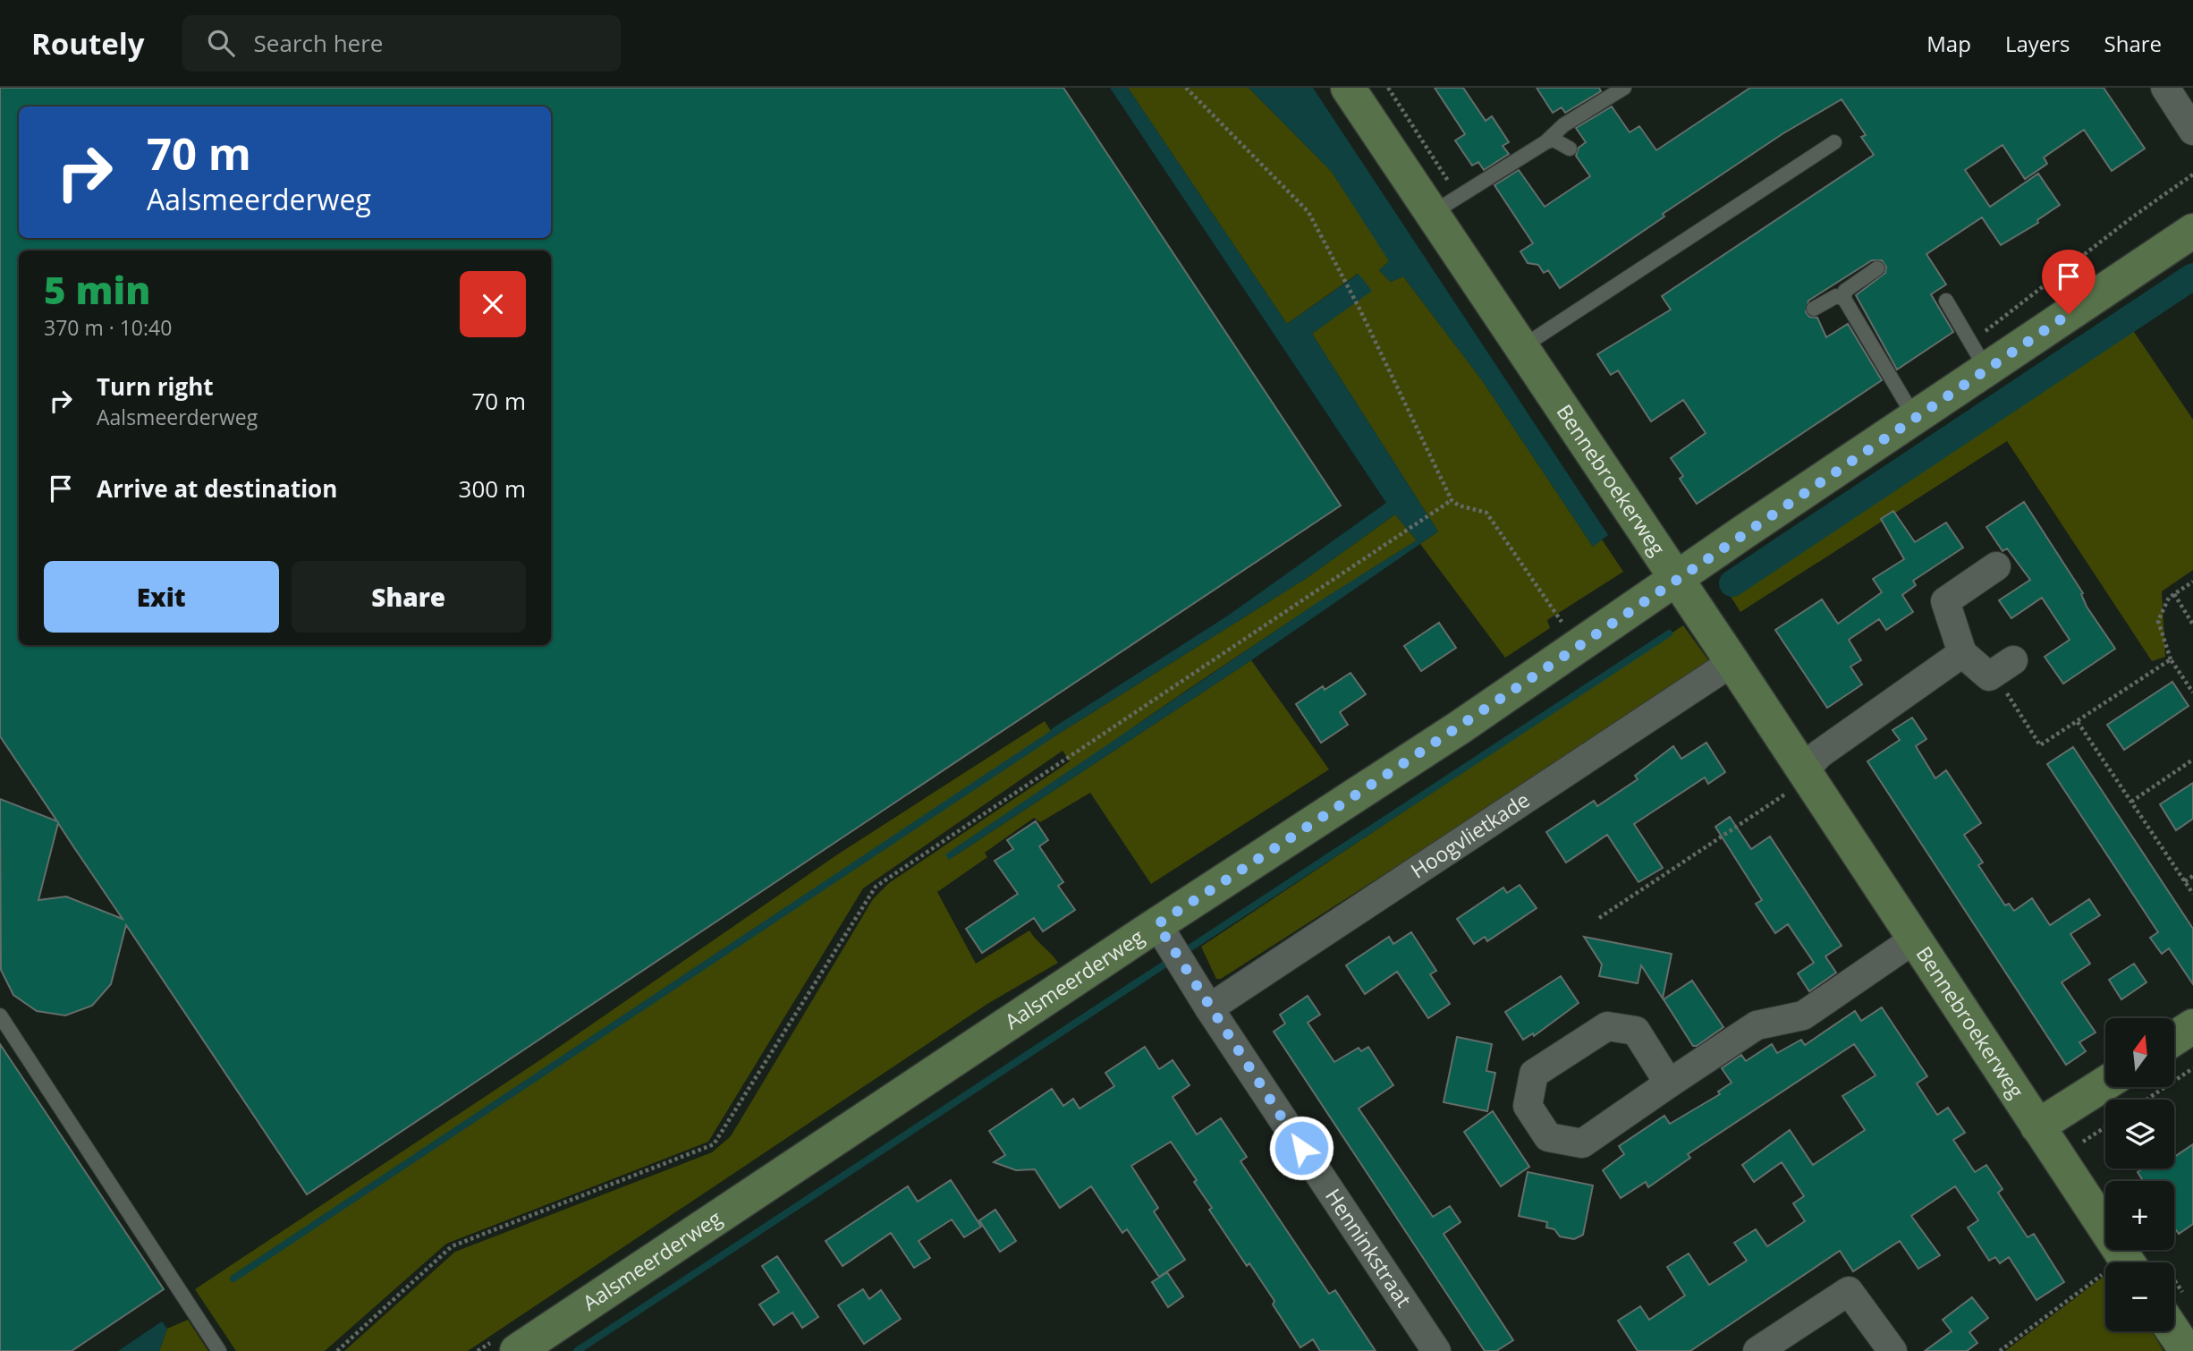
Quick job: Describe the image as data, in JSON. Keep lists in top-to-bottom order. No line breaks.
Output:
{"streets":{"street":["Bennebroekerweg","Hoogvlietkade","Aalsmeerderweg","Henninkstraat"]},"crossings":[["Bennebroekerweg","Hoogvlietkade"],["Bennebroekerweg","Aalsmeerderweg"],["Hoogvlietkade","Henninkstraat"],["Aalsmeerderweg","Henninkstraat"]],"north":"top","page":{"header":"Routely","search":"Search here","nav":["Map","Layers","Share"],"turn":["70 m","Aalsmeerderweg"],"heading":["5 min","370 m · 10:40"],"list":[{"name":"Turn right","note":"Aalsmeerderweg","value":"70 m"},{"name":"Arrive at destination","value":"300 m"}],"buttons":["Exit","Share"],"map_buttons":["+","−"]}}
